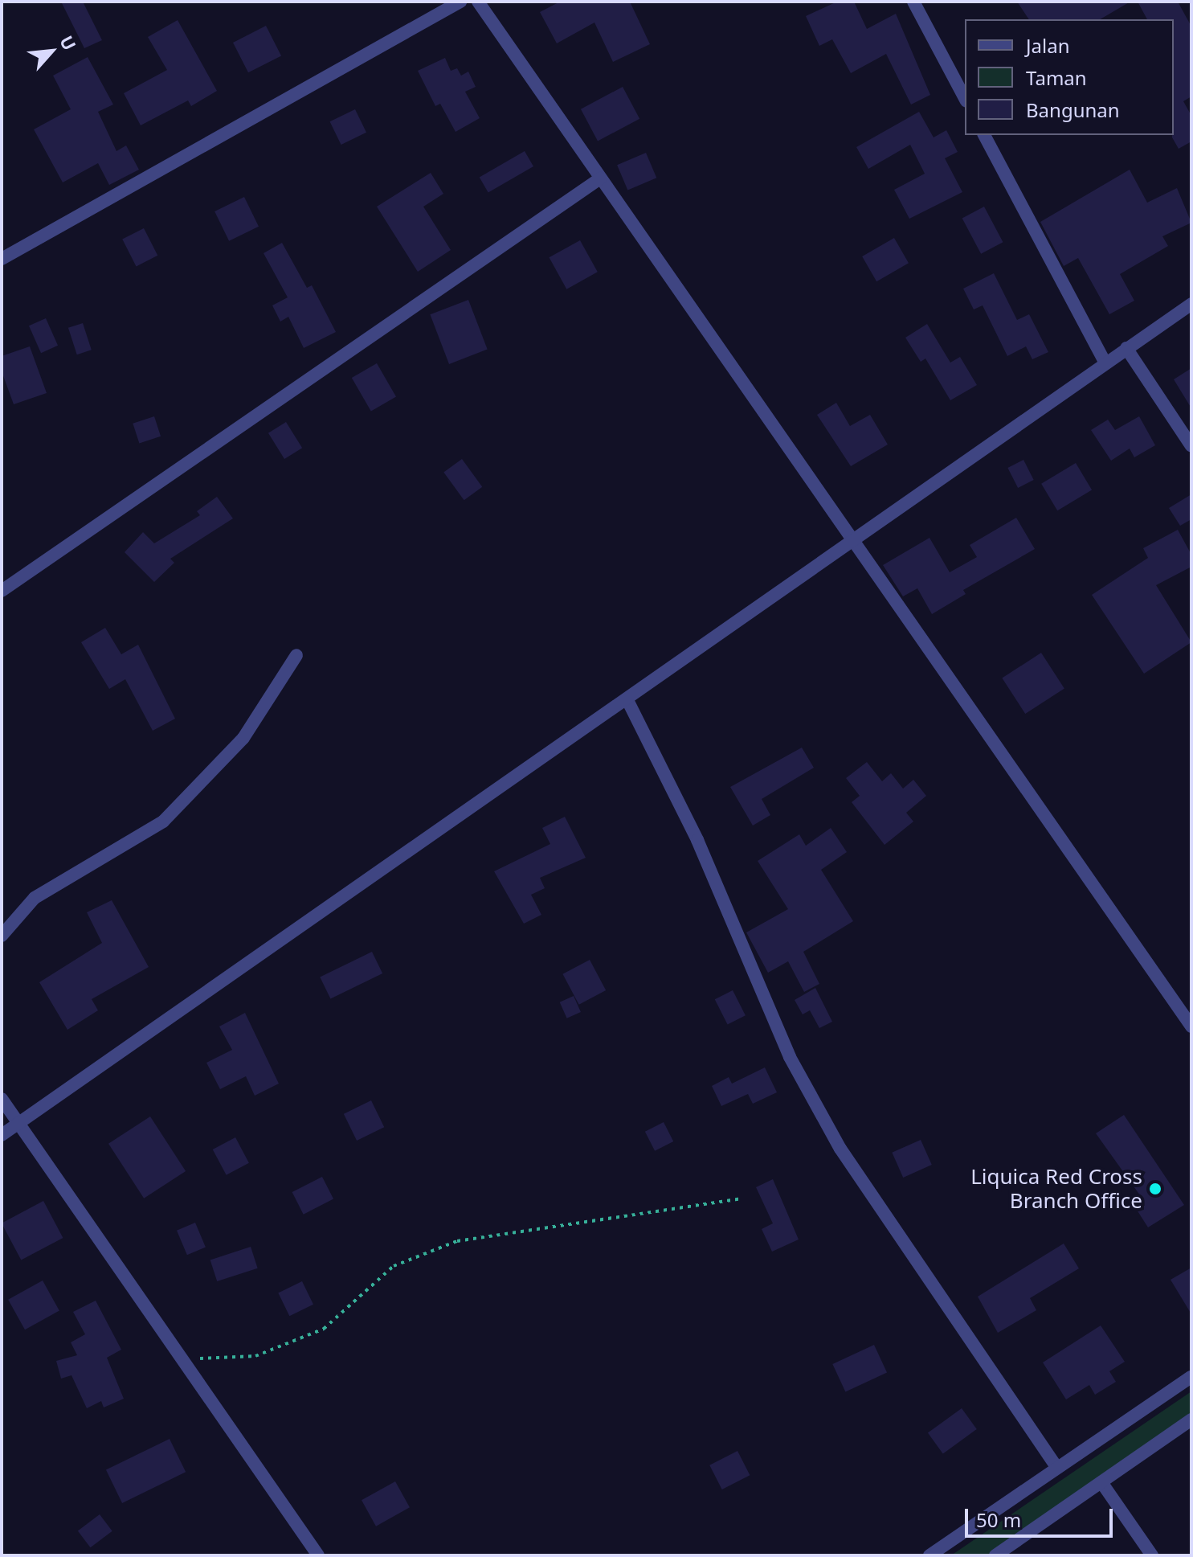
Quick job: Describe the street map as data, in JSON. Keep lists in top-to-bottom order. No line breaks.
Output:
{"places":["Liquica Red Cross Branch Office"],"legend":["Jalan","Taman","Bangunan"],"scale_bar":"50 m","north":"top right"}
